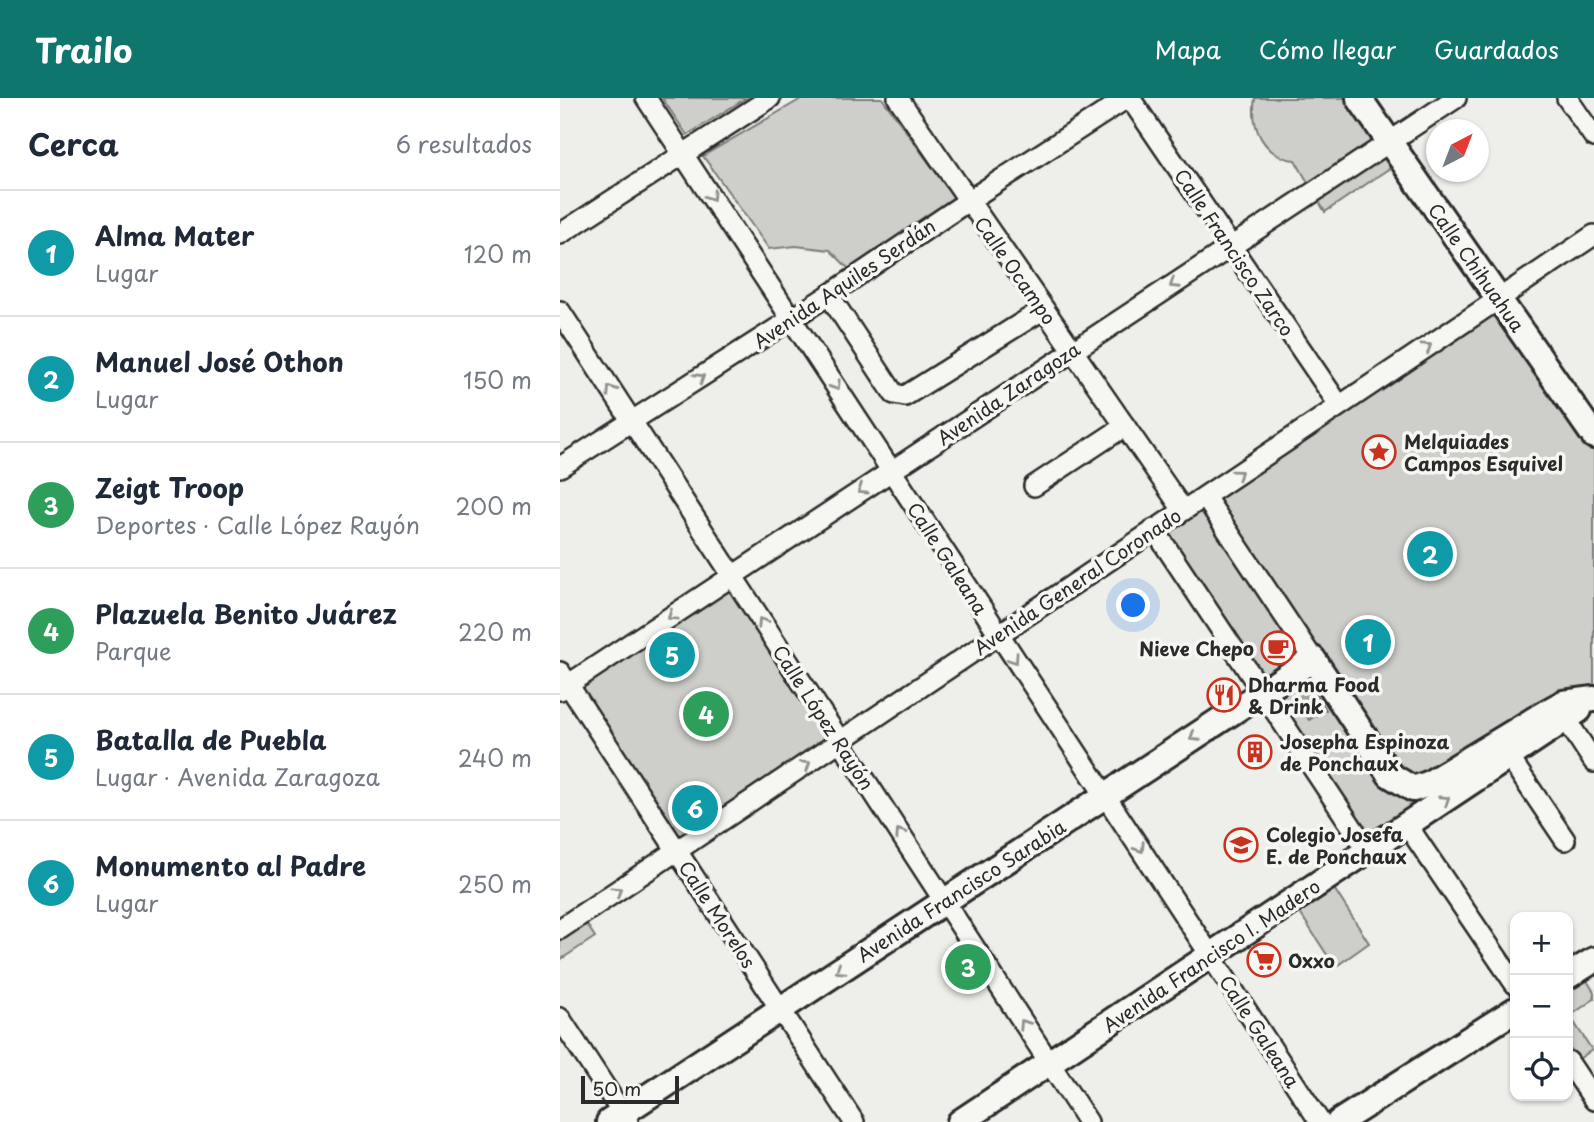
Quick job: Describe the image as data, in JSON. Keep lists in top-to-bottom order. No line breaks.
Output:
{"streets":{"main road":["Calle Chihuahua","Avenida Francisco Sarabia","Avenida Francisco I. Madero"],"street":["Calle Francisco Zarco","Calle Ocampo","Avenida Aquiles Serdán","Avenida Zaragoza","Calle Galeana","Avenida General Coronado","Calle López Rayón","Calle Morelos"]},"crossings":[["Calle Francisco Zarco","Avenida Aquiles Serdán"],["Calle Francisco Zarco","Avenida Zaragoza"],["Calle Francisco Zarco","Avenida General Coronado"],["Calle Chihuahua","Avenida Zaragoza"],["Calle Chihuahua","Avenida General Coronado"],["Calle Ocampo","Avenida Aquiles Serdán"],["Calle Ocampo","Avenida Zaragoza"],["Calle Ocampo","Avenida General Coronado"],["Avenida Aquiles Serdán","Calle Galeana"],["Avenida Aquiles Serdán","Calle López Rayón"],["Avenida Zaragoza","Calle Galeana"],["Avenida Zaragoza","Calle López Rayón"],["Avenida Zaragoza","Calle Morelos"],["Calle Galeana","Avenida General Coronado"],["Calle Galeana","Avenida Francisco Sarabia"],["Calle Galeana","Avenida Francisco I. Madero"],["Avenida General Coronado","Calle López Rayón"],["Avenida General Coronado","Calle Morelos"],["Calle López Rayón","Avenida Francisco Sarabia"],["Calle López Rayón","Avenida Francisco I. Madero"],["Avenida Francisco Sarabia","Calle Morelos"]],"one_way":["Avenida Zaragoza","Calle Galeana","Avenida General Coronado","Calle López Rayón","Avenida Francisco Sarabia"],"places":{"place":["Melquiades Campos Esquivel"],"cafe":["Nieve Chepo"],"restaurant":["Dharma Food & Drink"],"building":["Josepha Espinoza de Ponchaux"],"school or university":["Colegio Josefa E. de Ponchaux"],"supermarket":["Oxxo"]},"scale_bar":"50 m","north":"top right","page":{"header":"Trailo","nav":["Mapa","Cómo llegar","Guardados"],"heading":["Cerca","6 resultados"],"list":[{"mark":"1","name":"Alma Mater","note":"Lugar","value":"120 m"},{"mark":"2","name":"Manuel José Othon","note":"Lugar","value":"150 m"},{"mark":"3","name":"Zeigt Troop","note":"Deportes · Calle López Rayón","value":"200 m"},{"mark":"4","name":"Plazuela Benito Juárez","note":"Parque","value":"220 m"},{"mark":"5","name":"Batalla de Puebla","note":"Lugar · Avenida Zaragoza","value":"240 m"},{"mark":"6","name":"Monumento al Padre","note":"Lugar","value":"250 m"}],"pins":["2","1","5","4","6","3"],"map_buttons":["+","−"],"scale":"50 m"}}
